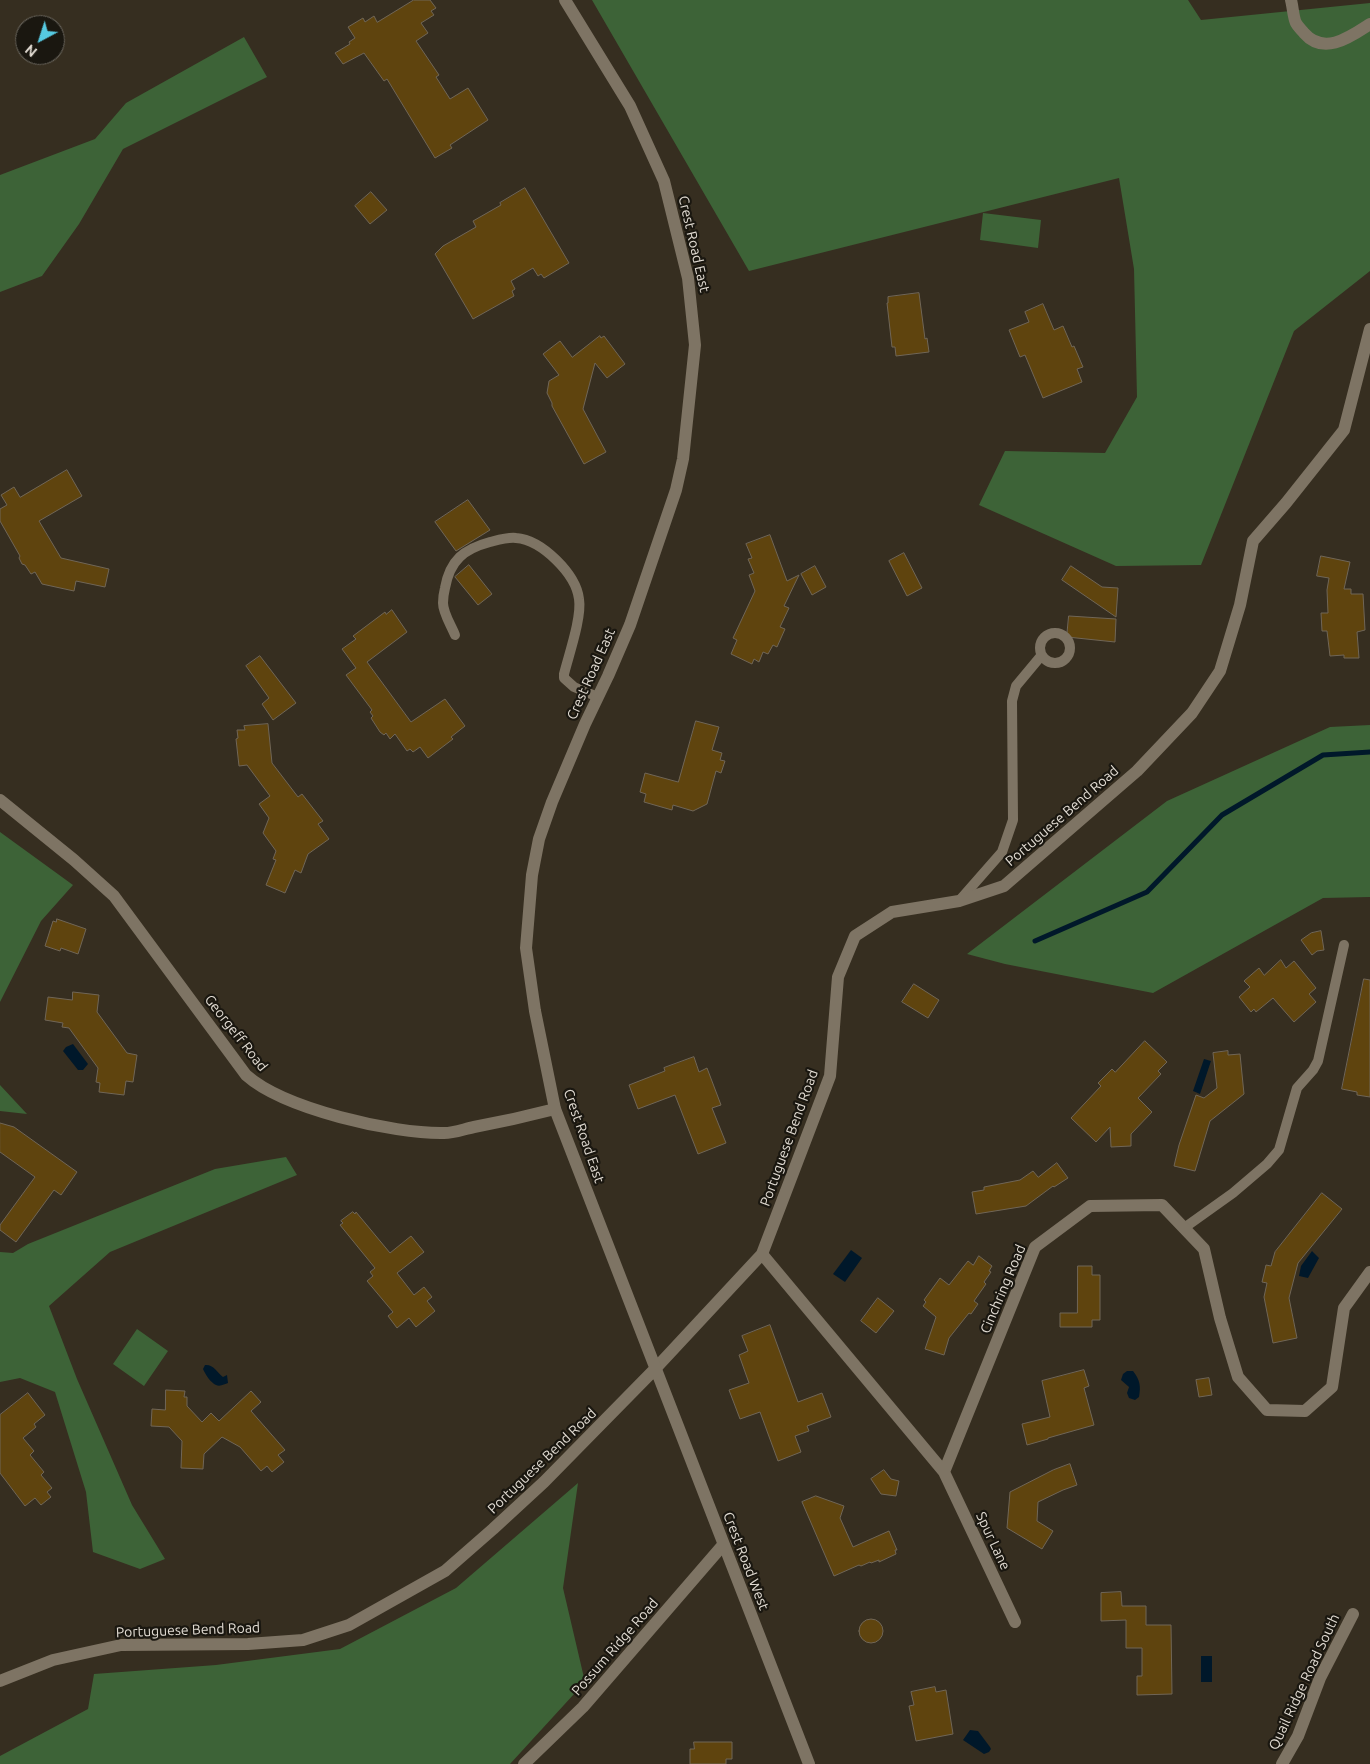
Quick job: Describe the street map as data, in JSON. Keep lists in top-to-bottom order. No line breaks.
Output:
{"streets":{"street":["Crest Road East","Portuguese Bend Road","Georgeff Road","Cinchring Road","Spur Lane","Crest Road West","Possum Ridge Road","Quail Ridge Road South"]},"crossings":[["Crest Road East","Portuguese Bend Road"],["Crest Road East","Georgeff Road"],["Crest Road East","Crest Road West"],["Portuguese Bend Road","Crest Road West"],["Cinchring Road","Spur Lane"],["Crest Road West","Possum Ridge Road"]],"north":"bottom left"}
